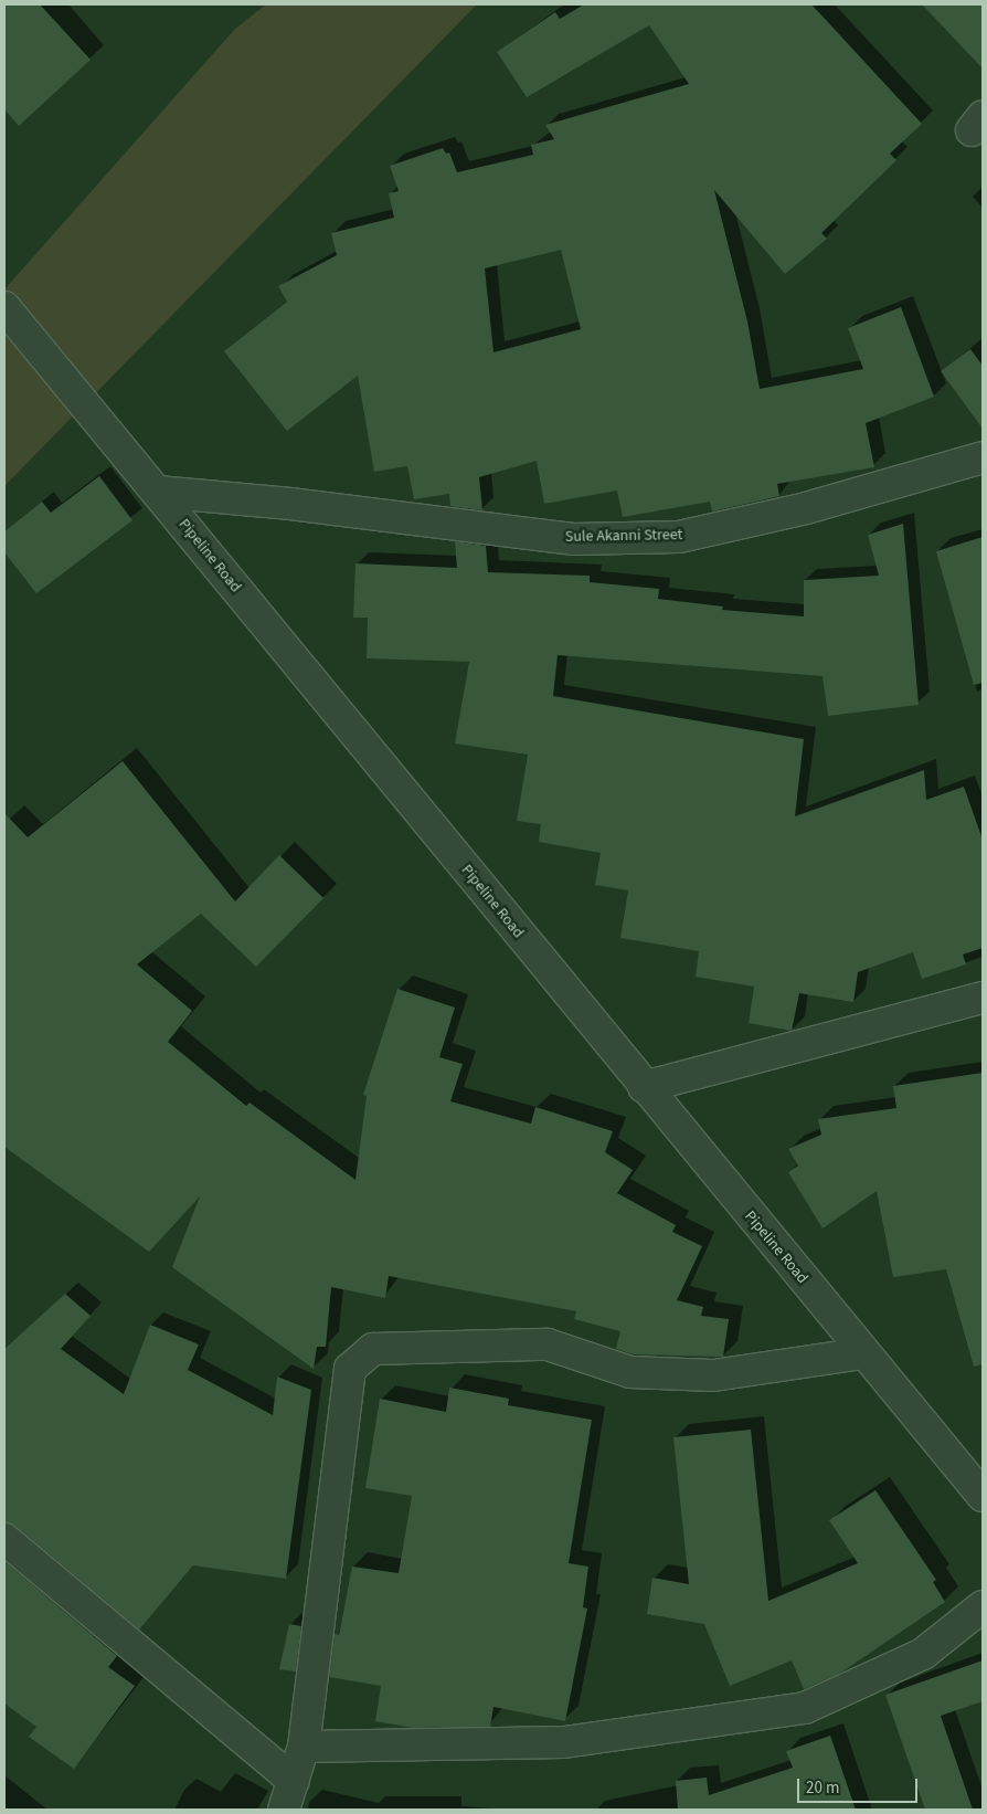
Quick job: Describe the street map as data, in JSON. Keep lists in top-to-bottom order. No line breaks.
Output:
{"streets":{"street":["Sule Akanni Street","Pipeline Road"]},"crossings":[["Sule Akanni Street","Pipeline Road"]],"scale_bar":"20 m"}
